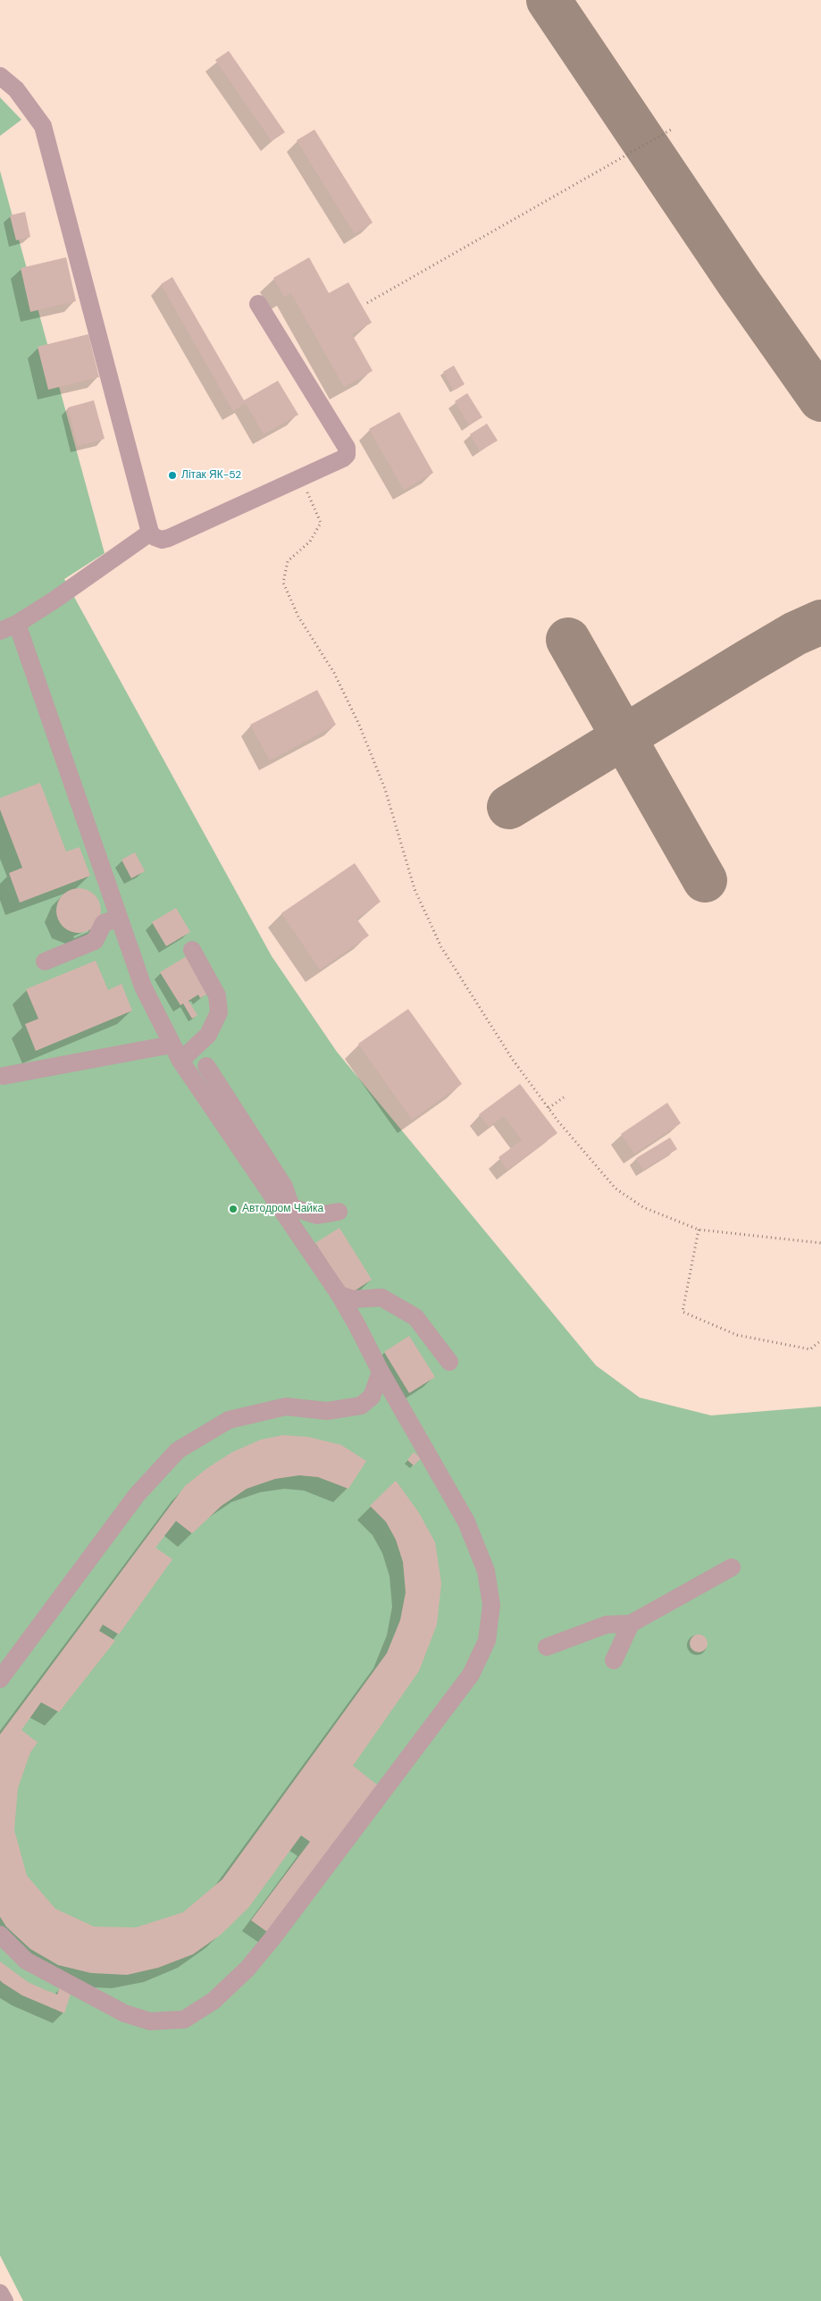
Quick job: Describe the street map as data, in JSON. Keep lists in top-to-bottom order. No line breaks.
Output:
{"places":["Літак ЯК-52","Автодром Чайка"]}
